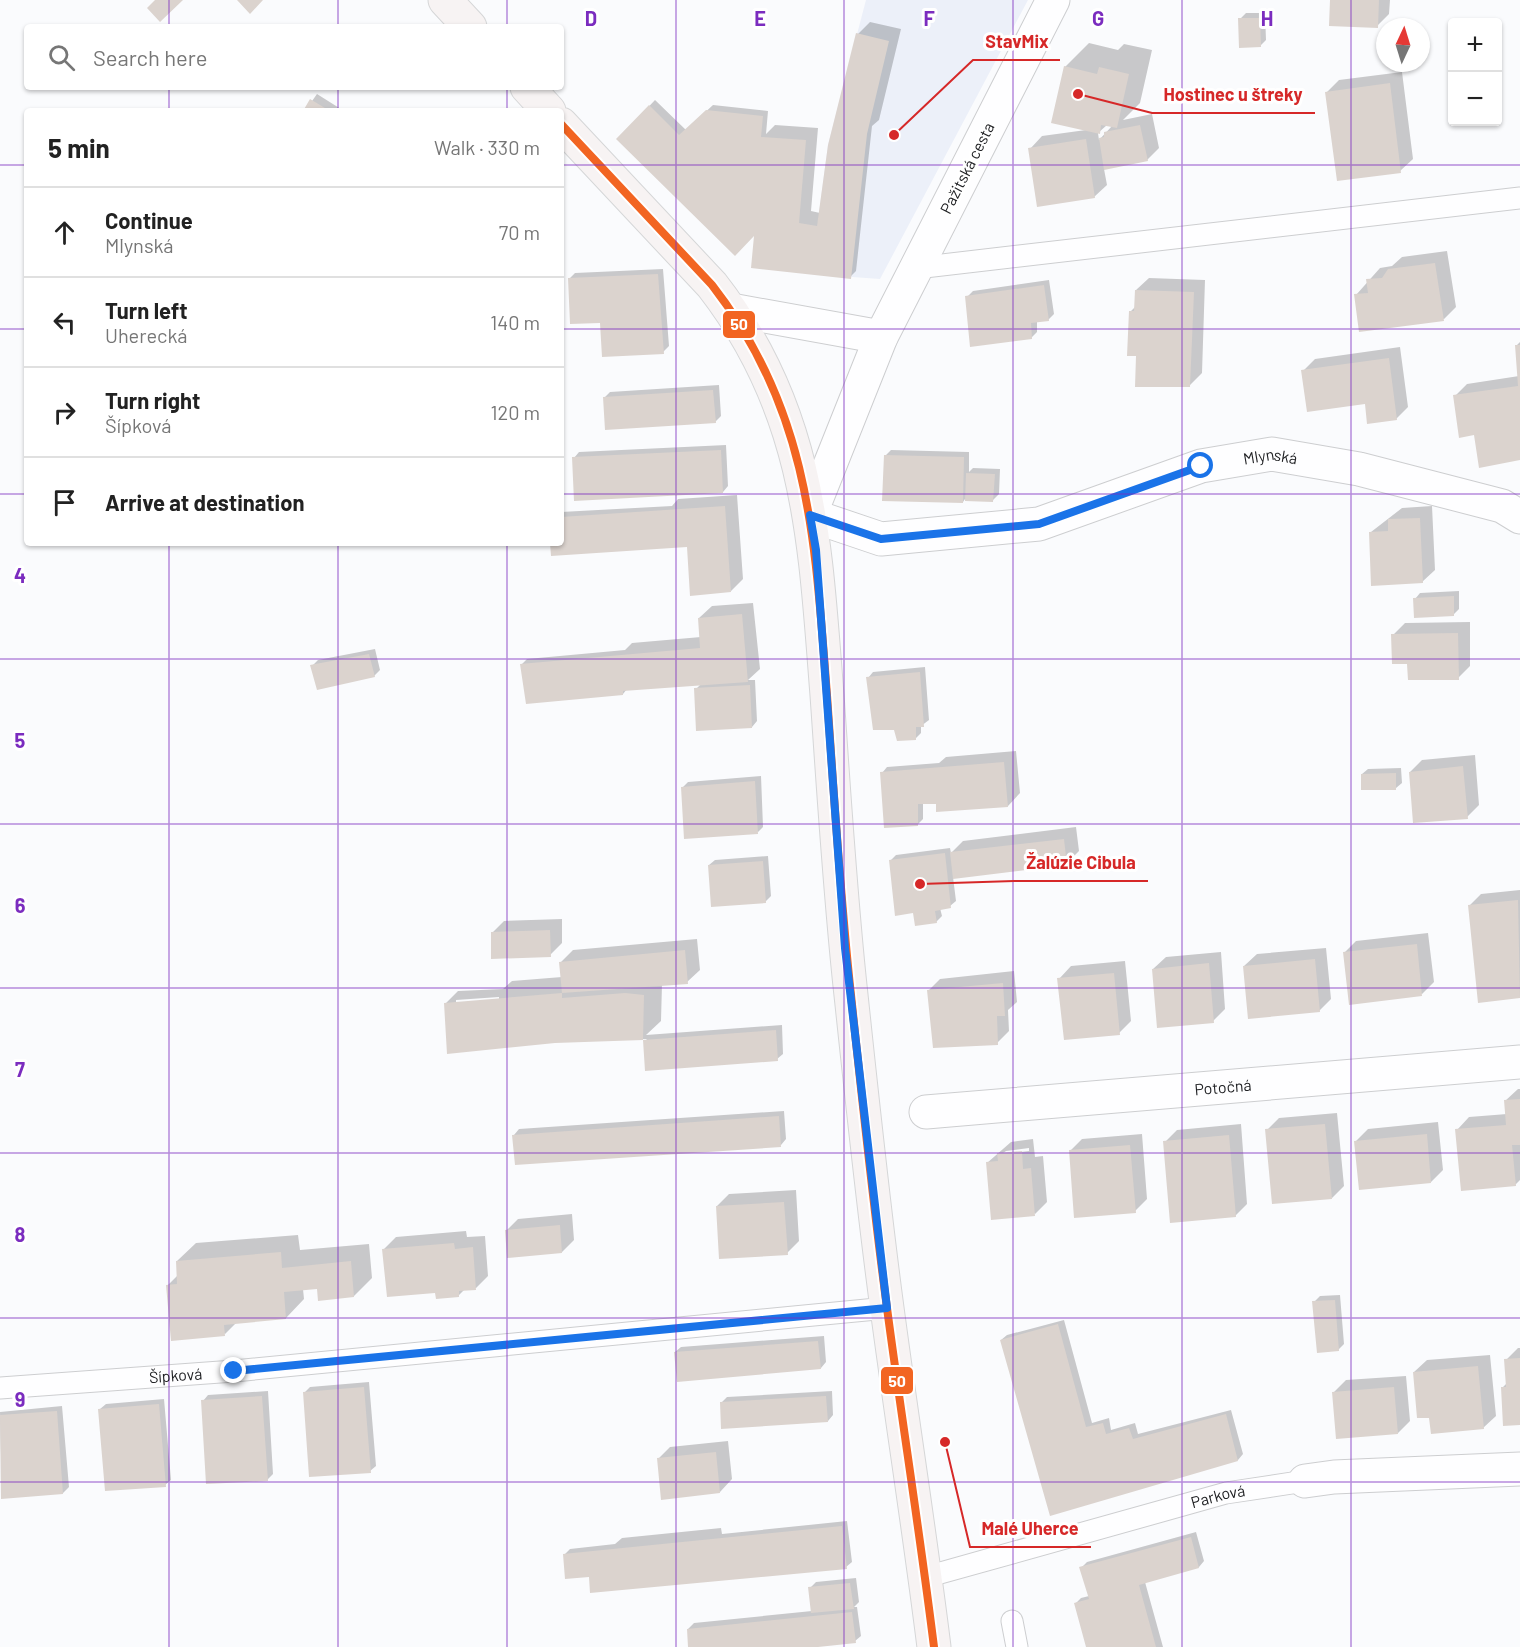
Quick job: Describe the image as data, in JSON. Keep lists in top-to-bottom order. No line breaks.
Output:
{"streets":{"street":["Pažitská cesta","Mlynská","Potočná","Parková"],"lane":["Šípková"]},"crossings":[["Pažitská cesta","Mlynská"]],"places":["Hostinec u štreky","StavMix","Žalúzie Cibula","Malé Uherce"],"lines":["transit line 50"],"north":"top","page":{"map_buttons":["+","−"],"search":"Search here","heading":["5 min","Walk · 330 m"],"list":[["Continue","Mlynská","70 m"],["Turn left","Uherecká","140 m"],["Turn right","Šípková","120 m"],"Arrive at destination"]},"grid":{"columns":["D","E","F","G","H"],"rows":["4","5","6","7","8","9"]}}
